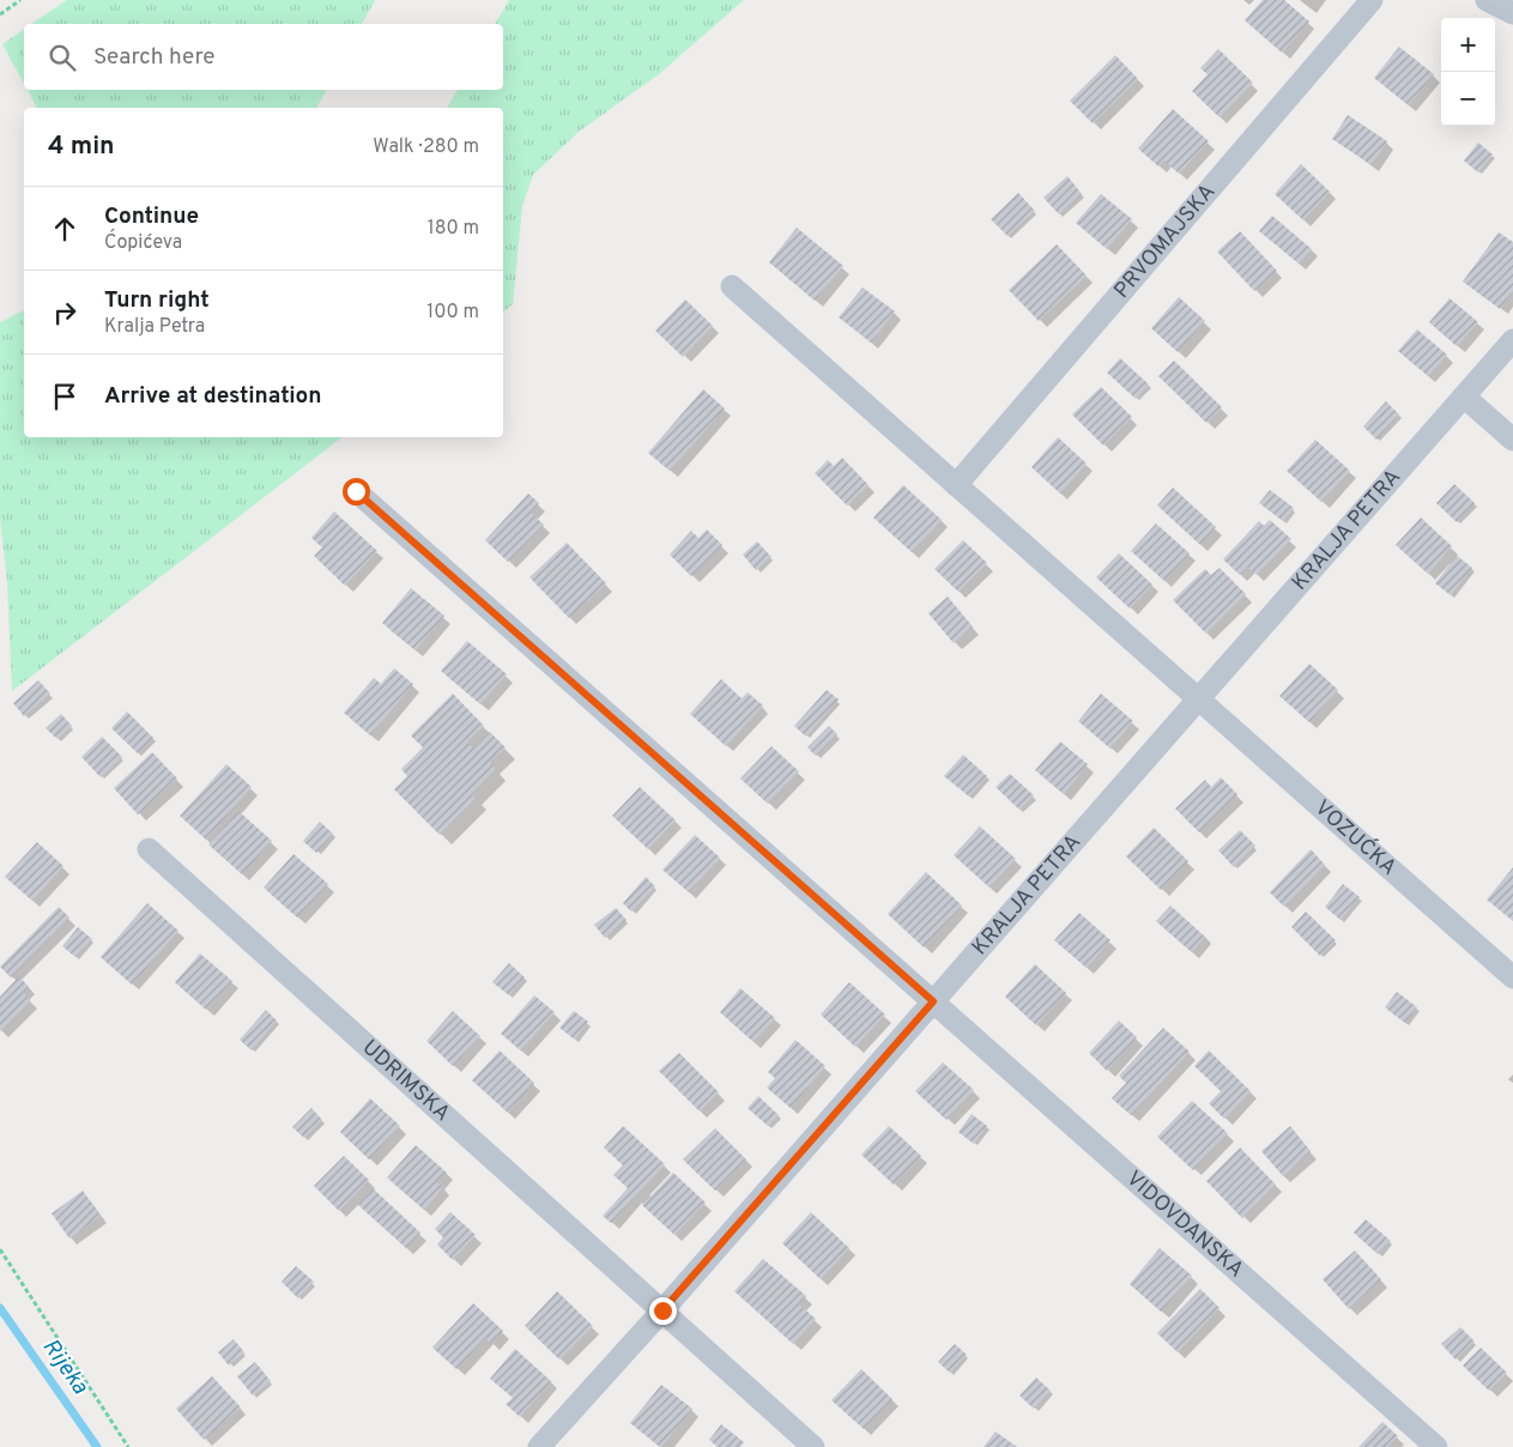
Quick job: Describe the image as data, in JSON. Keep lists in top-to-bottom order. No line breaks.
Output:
{"streets":{"street":["PRVOMAJSKA","KRALJA PETRA","VOZUĆKA","UDRIMSKA","VIDOVDANSKA"]},"crossings":[["KRALJA PETRA","VOZUĆKA"],["KRALJA PETRA","UDRIMSKA"],["KRALJA PETRA","VIDOVDANSKA"]],"water":["Rijeka"],"page":{"map_buttons":["+","−"],"search":"Search here","heading":["4 min","Walk · 280 m"],"list":[["Continue","Ćopićeva","180 m"],["Turn right","Kralja Petra","100 m"],"Arrive at destination"]}}
